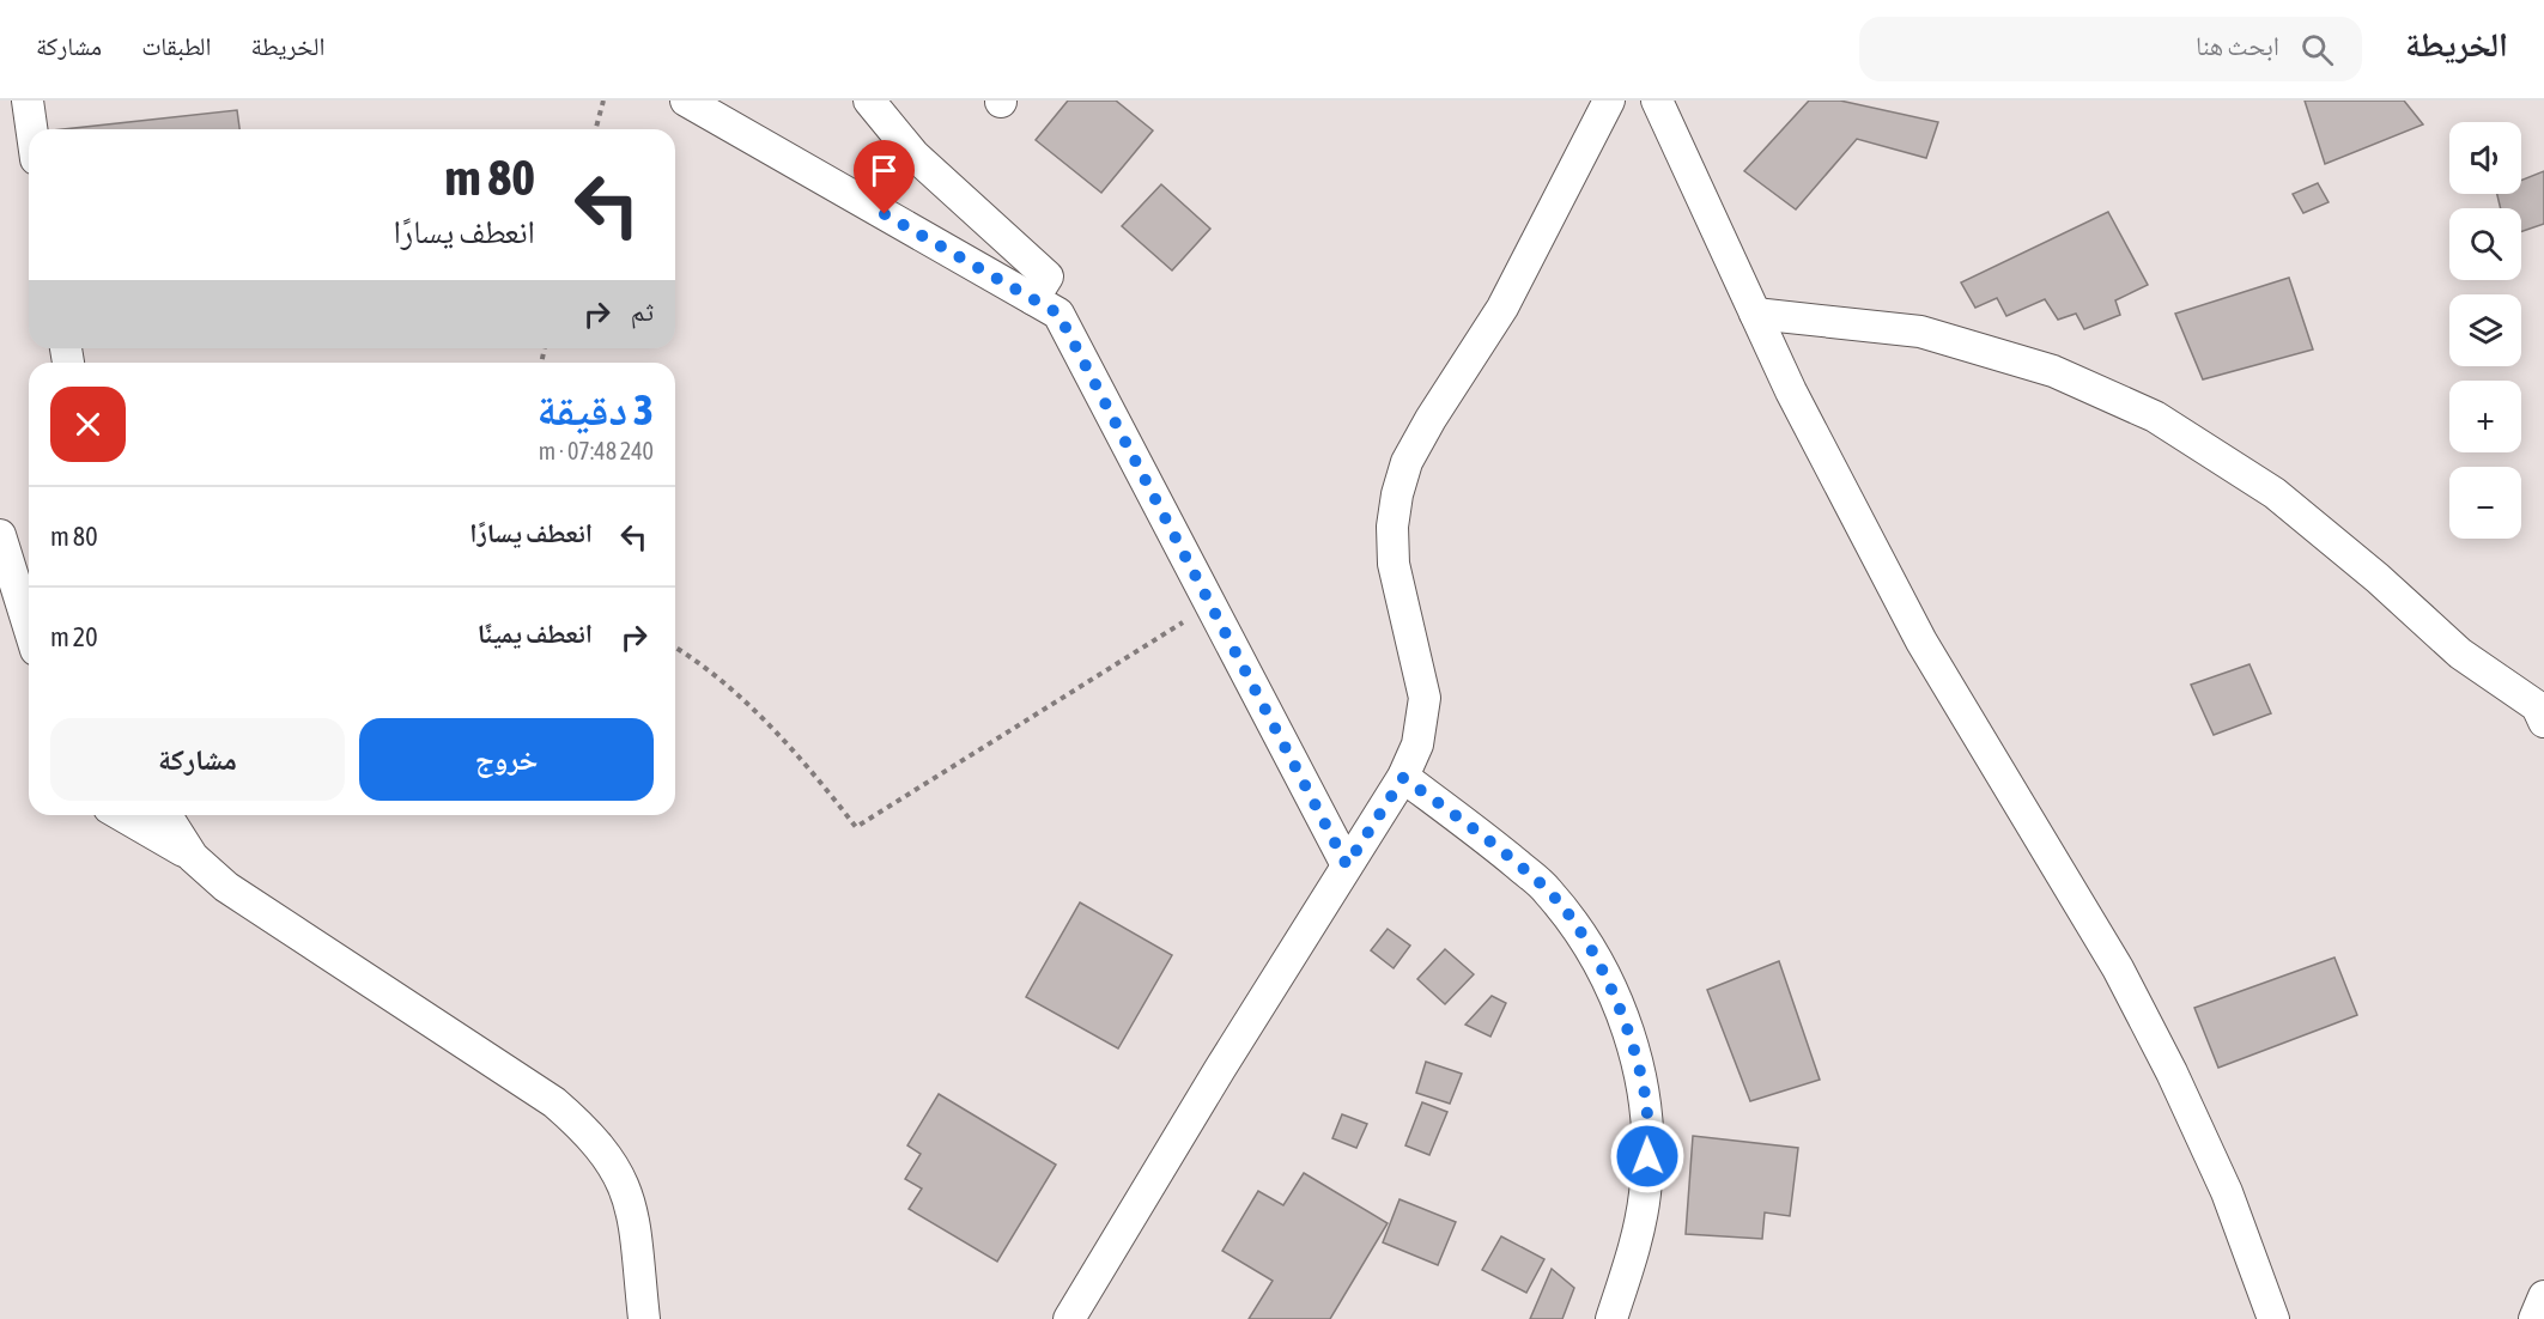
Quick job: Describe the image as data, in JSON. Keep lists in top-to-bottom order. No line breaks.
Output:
{"page":{"header":"الخريطة","search":"ابحث هنا","nav":["الخريطة","الطبقات","مشاركة"],"map_buttons":["+","−"],"turn":["80 m","انعطف يسارًا"],"then":"ثم","heading":["3 دقيقة","240 m · 07:48"],"list":[{"name":"انعطف يسارًا","value":"80 m"},{"name":"انعطف يمينًا","value":"20 m"}],"buttons":["خروج","مشاركة"]}}
